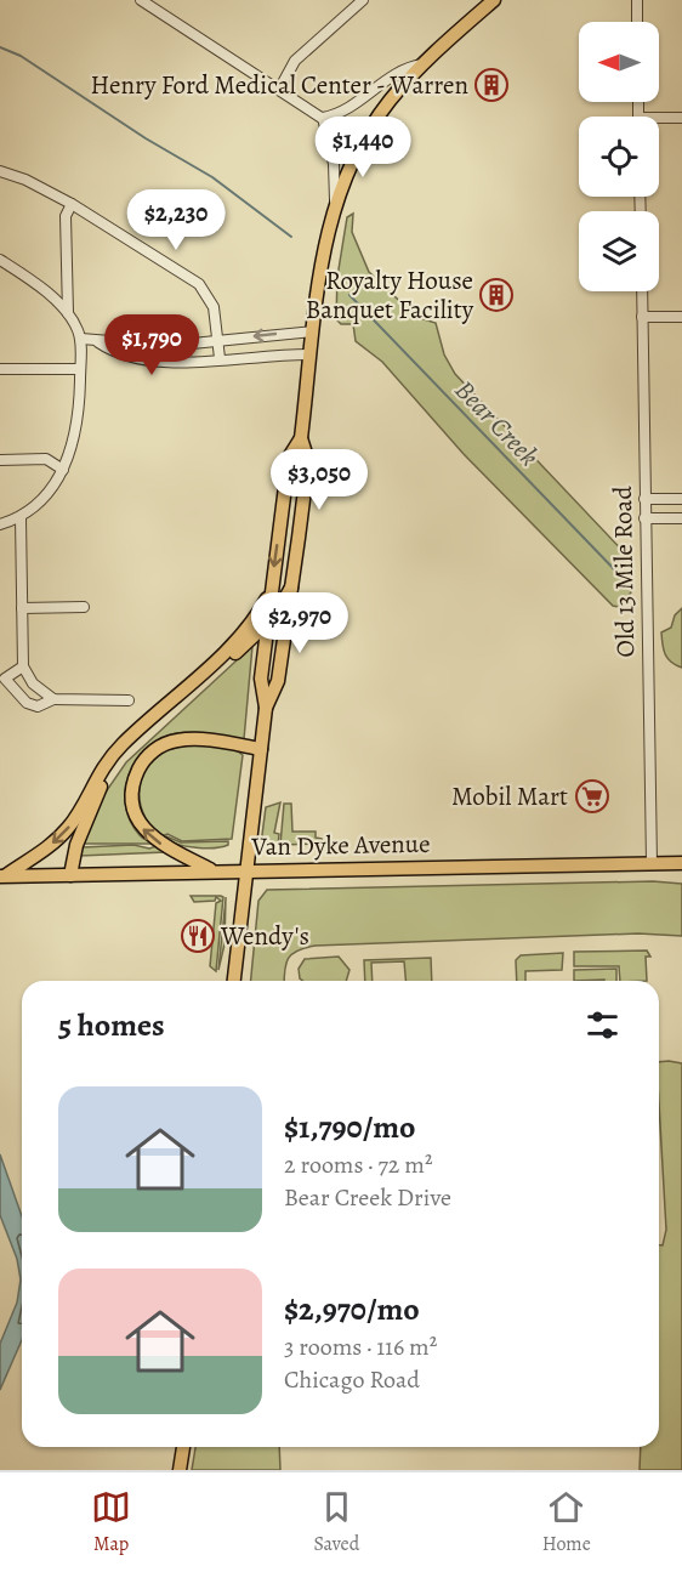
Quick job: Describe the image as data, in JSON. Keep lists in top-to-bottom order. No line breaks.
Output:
{"streets":{"main road":["Van Dyke Avenue"],"street":["Old 13 Mile Road"]},"crossings":[["Old 13 Mile Road","Van Dyke Avenue"]],"water":["Bear Creek"],"places":{"building":["Henry Ford Medical Center - Warren","Royalty House Banquet Facility"],"supermarket":["Mobil Mart"],"restaurant":["Wendy's"]},"north":"left","page":{"price":["$1,440","$2,230","$1,790","$3,050","$2,970"],"heading":"5 homes","list":[{"name":"$1,790/mo","note":"2 rooms · 72 m² · Bear Creek Drive"},{"name":"$2,970/mo","note":"3 rooms · 116 m² · Chicago Road"}],"tabs":["Map","Saved","Home"]}}
